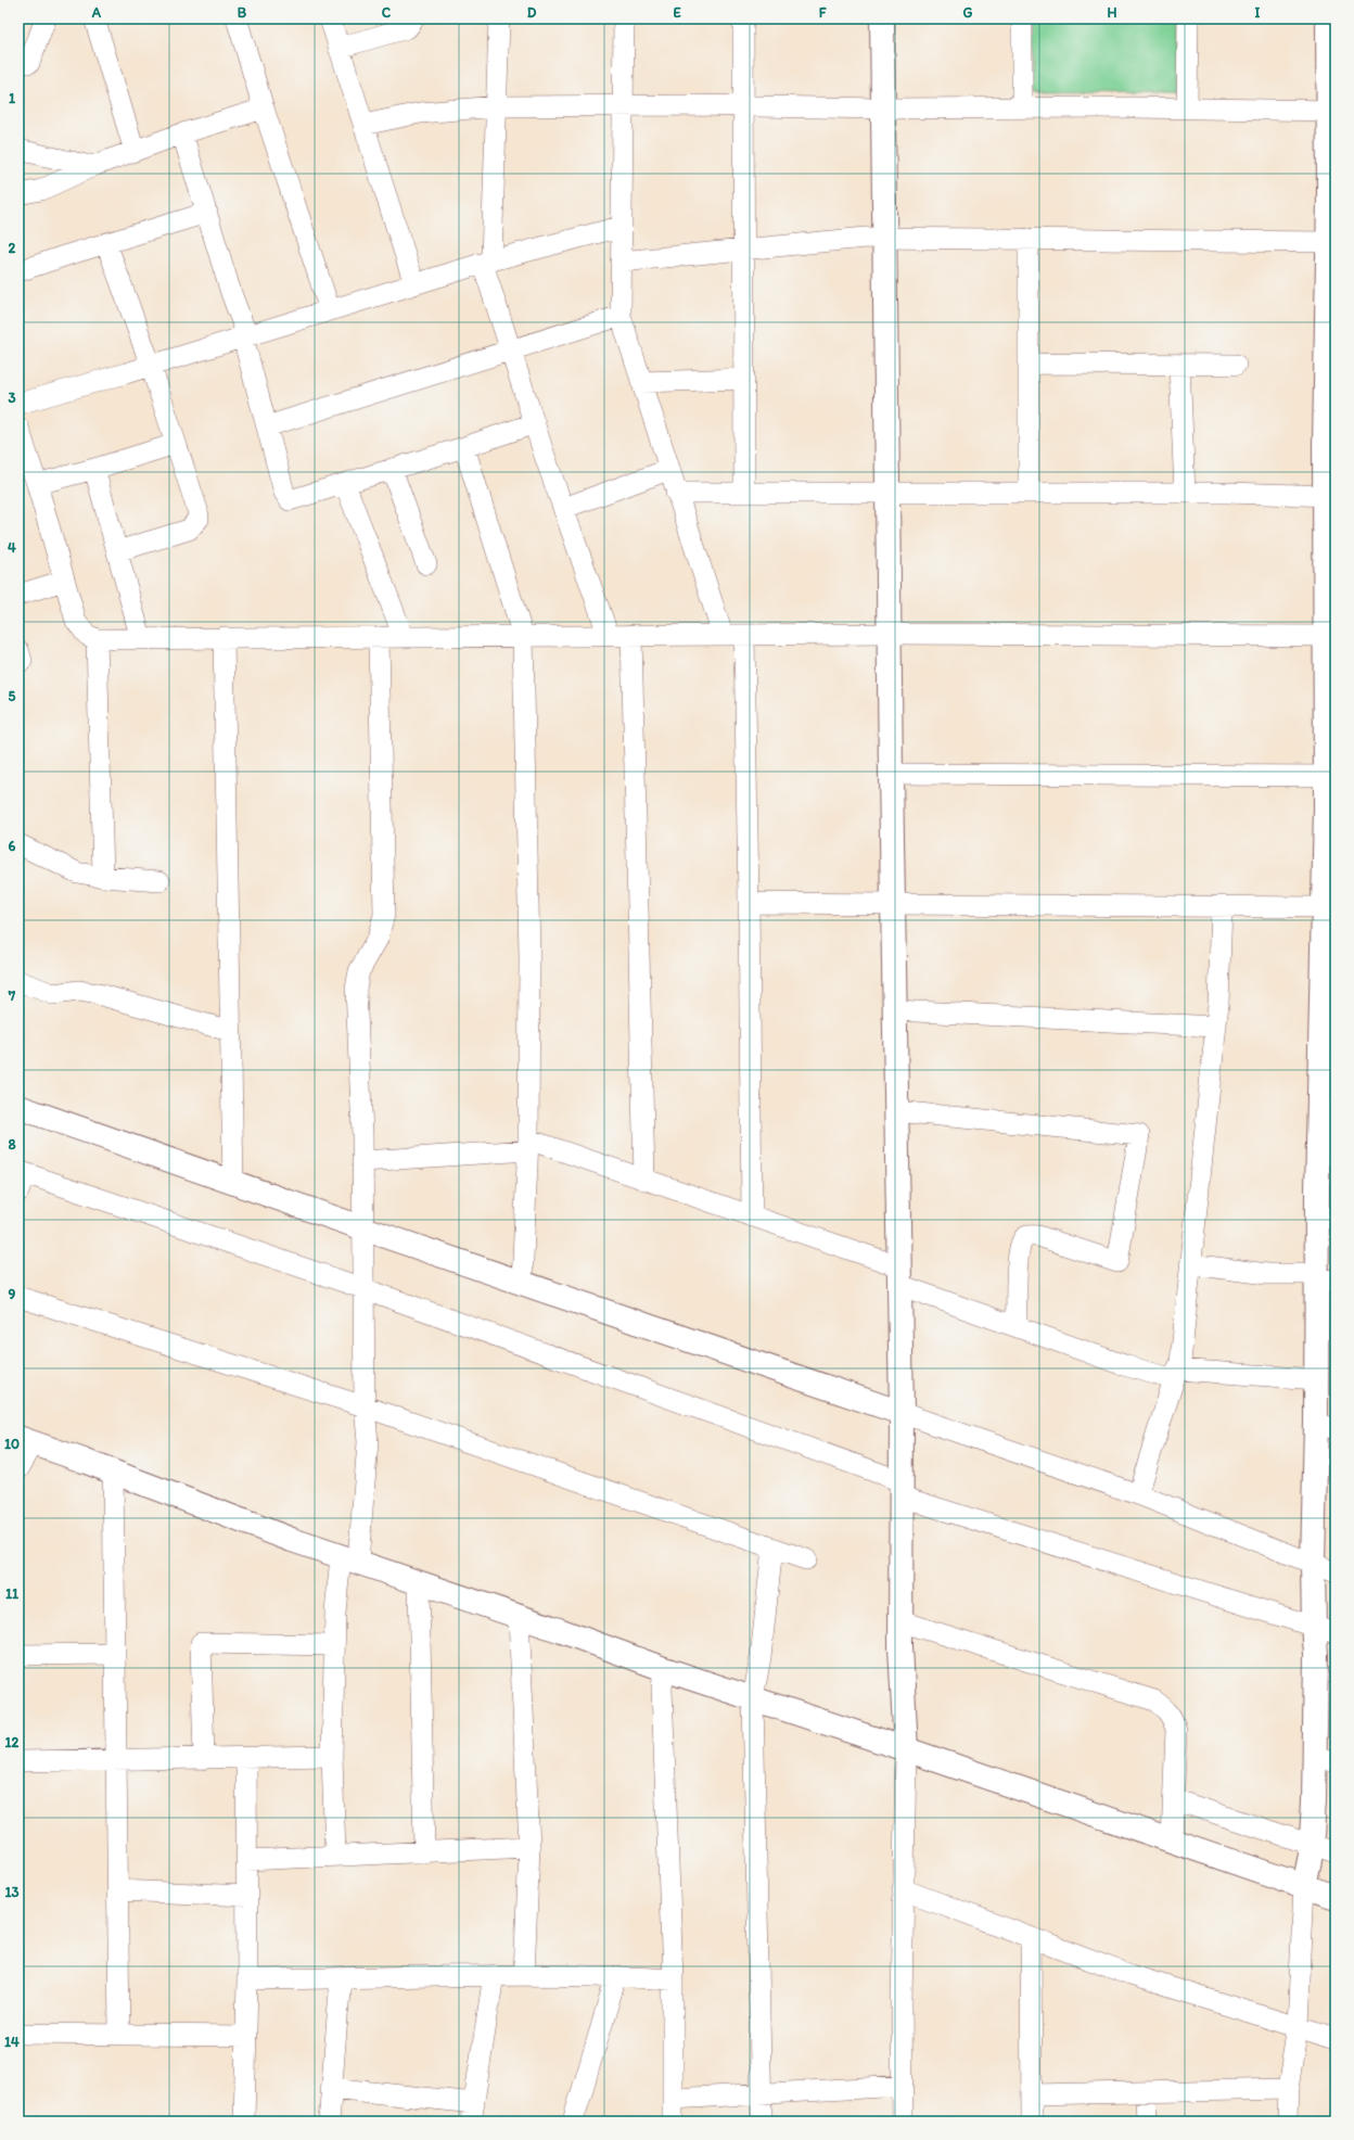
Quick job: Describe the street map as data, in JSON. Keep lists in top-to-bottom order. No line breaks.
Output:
{"grid":{"columns":["A","B","C","D","E","F","G","H","I"],"rows":["1","2","3","4","5","6","7","8","9","10","11","12","13","14"]}}
